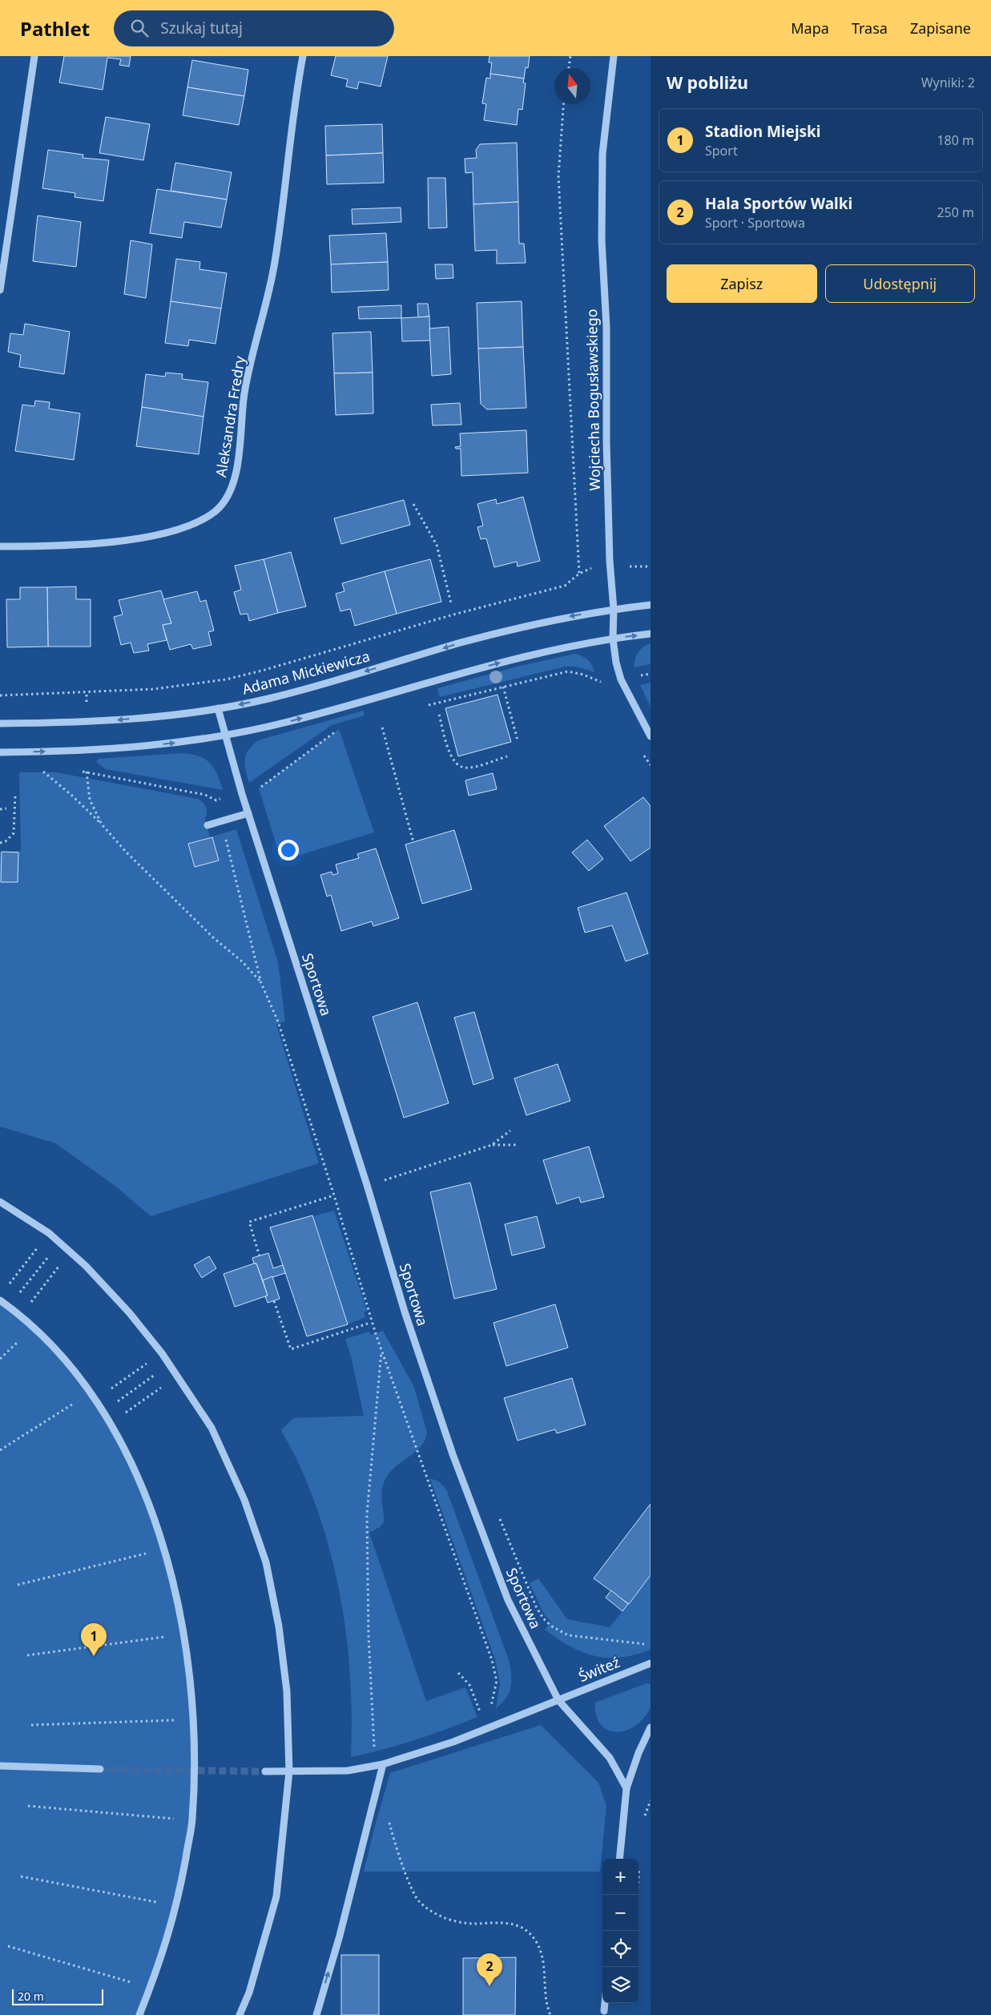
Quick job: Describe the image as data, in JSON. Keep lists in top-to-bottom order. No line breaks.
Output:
{"streets":{"street":["Wojciecha Bogusławskiego","Aleksandra Fredry","Adama Mickiewicza","Sportowa","Świteź"]},"crossings":[["Wojciecha Bogusławskiego","Adama Mickiewicza"],["Adama Mickiewicza","Sportowa"],["Sportowa","Świteź"]],"scale_bar":"20 m","north":"top","page":{"header":"Pathlet","search":"Szukaj tutaj","nav":["Mapa","Trasa","Zapisane"],"heading":["W pobliżu","Wyniki: 2"],"list":[{"mark":"1","name":"Stadion Miejski","note":"Sport","value":"180 m"},{"mark":"2","name":"Hala Sportów Walki","note":"Sport · Sportowa","value":"250 m"}],"buttons":["Zapisz","Udostępnij"],"pins":["1","2"],"map_buttons":["+","−"],"scale":"20 m"}}
